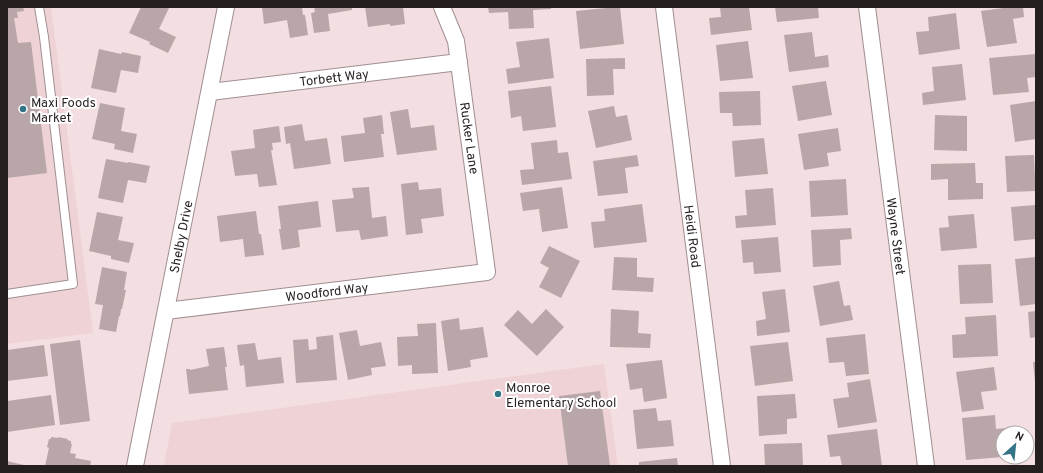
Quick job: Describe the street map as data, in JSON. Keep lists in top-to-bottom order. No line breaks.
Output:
{"streets":{"street":["Torbett Way","Rucker Lane","Wayne Street","Shelby Drive","Heidi Road","Woodford Way"]},"crossings":[["Torbett Way","Rucker Lane"],["Torbett Way","Shelby Drive"],["Rucker Lane","Woodford Way"],["Shelby Drive","Woodford Way"]],"places":["Maxi Foods Market","Monroe Elementary School"],"north":"top right"}
